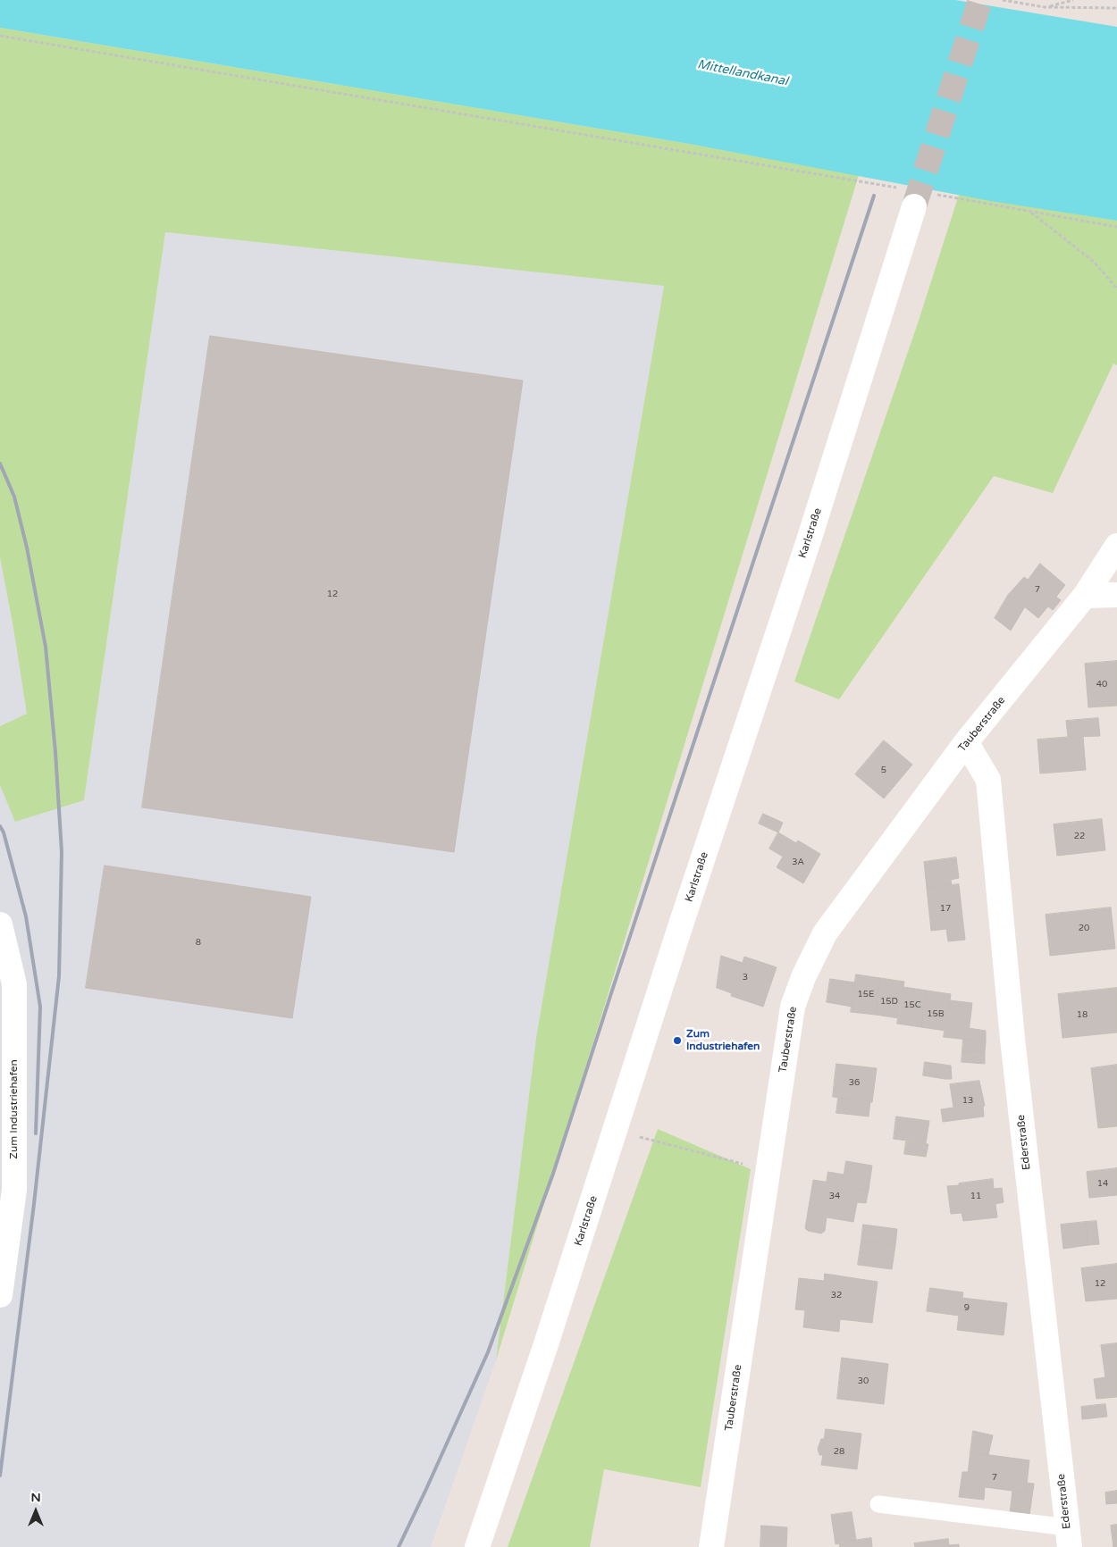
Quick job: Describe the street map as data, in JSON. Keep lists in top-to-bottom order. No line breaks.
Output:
{"streets":{"street":["Karlstraße","Tauberstraße","Zum Industriehafen","Ederstraße"]},"crossings":[["Tauberstraße","Ederstraße"]],"water":["Mittellandkanal"],"places":["Zum Industriehafen"],"house_numbers":["7","12","40","5","22","3A","17","20","8","3","15E","15D","15C","15B","18","36","13","14","34","11","12","32","9","30","28","7"],"north":"top"}
